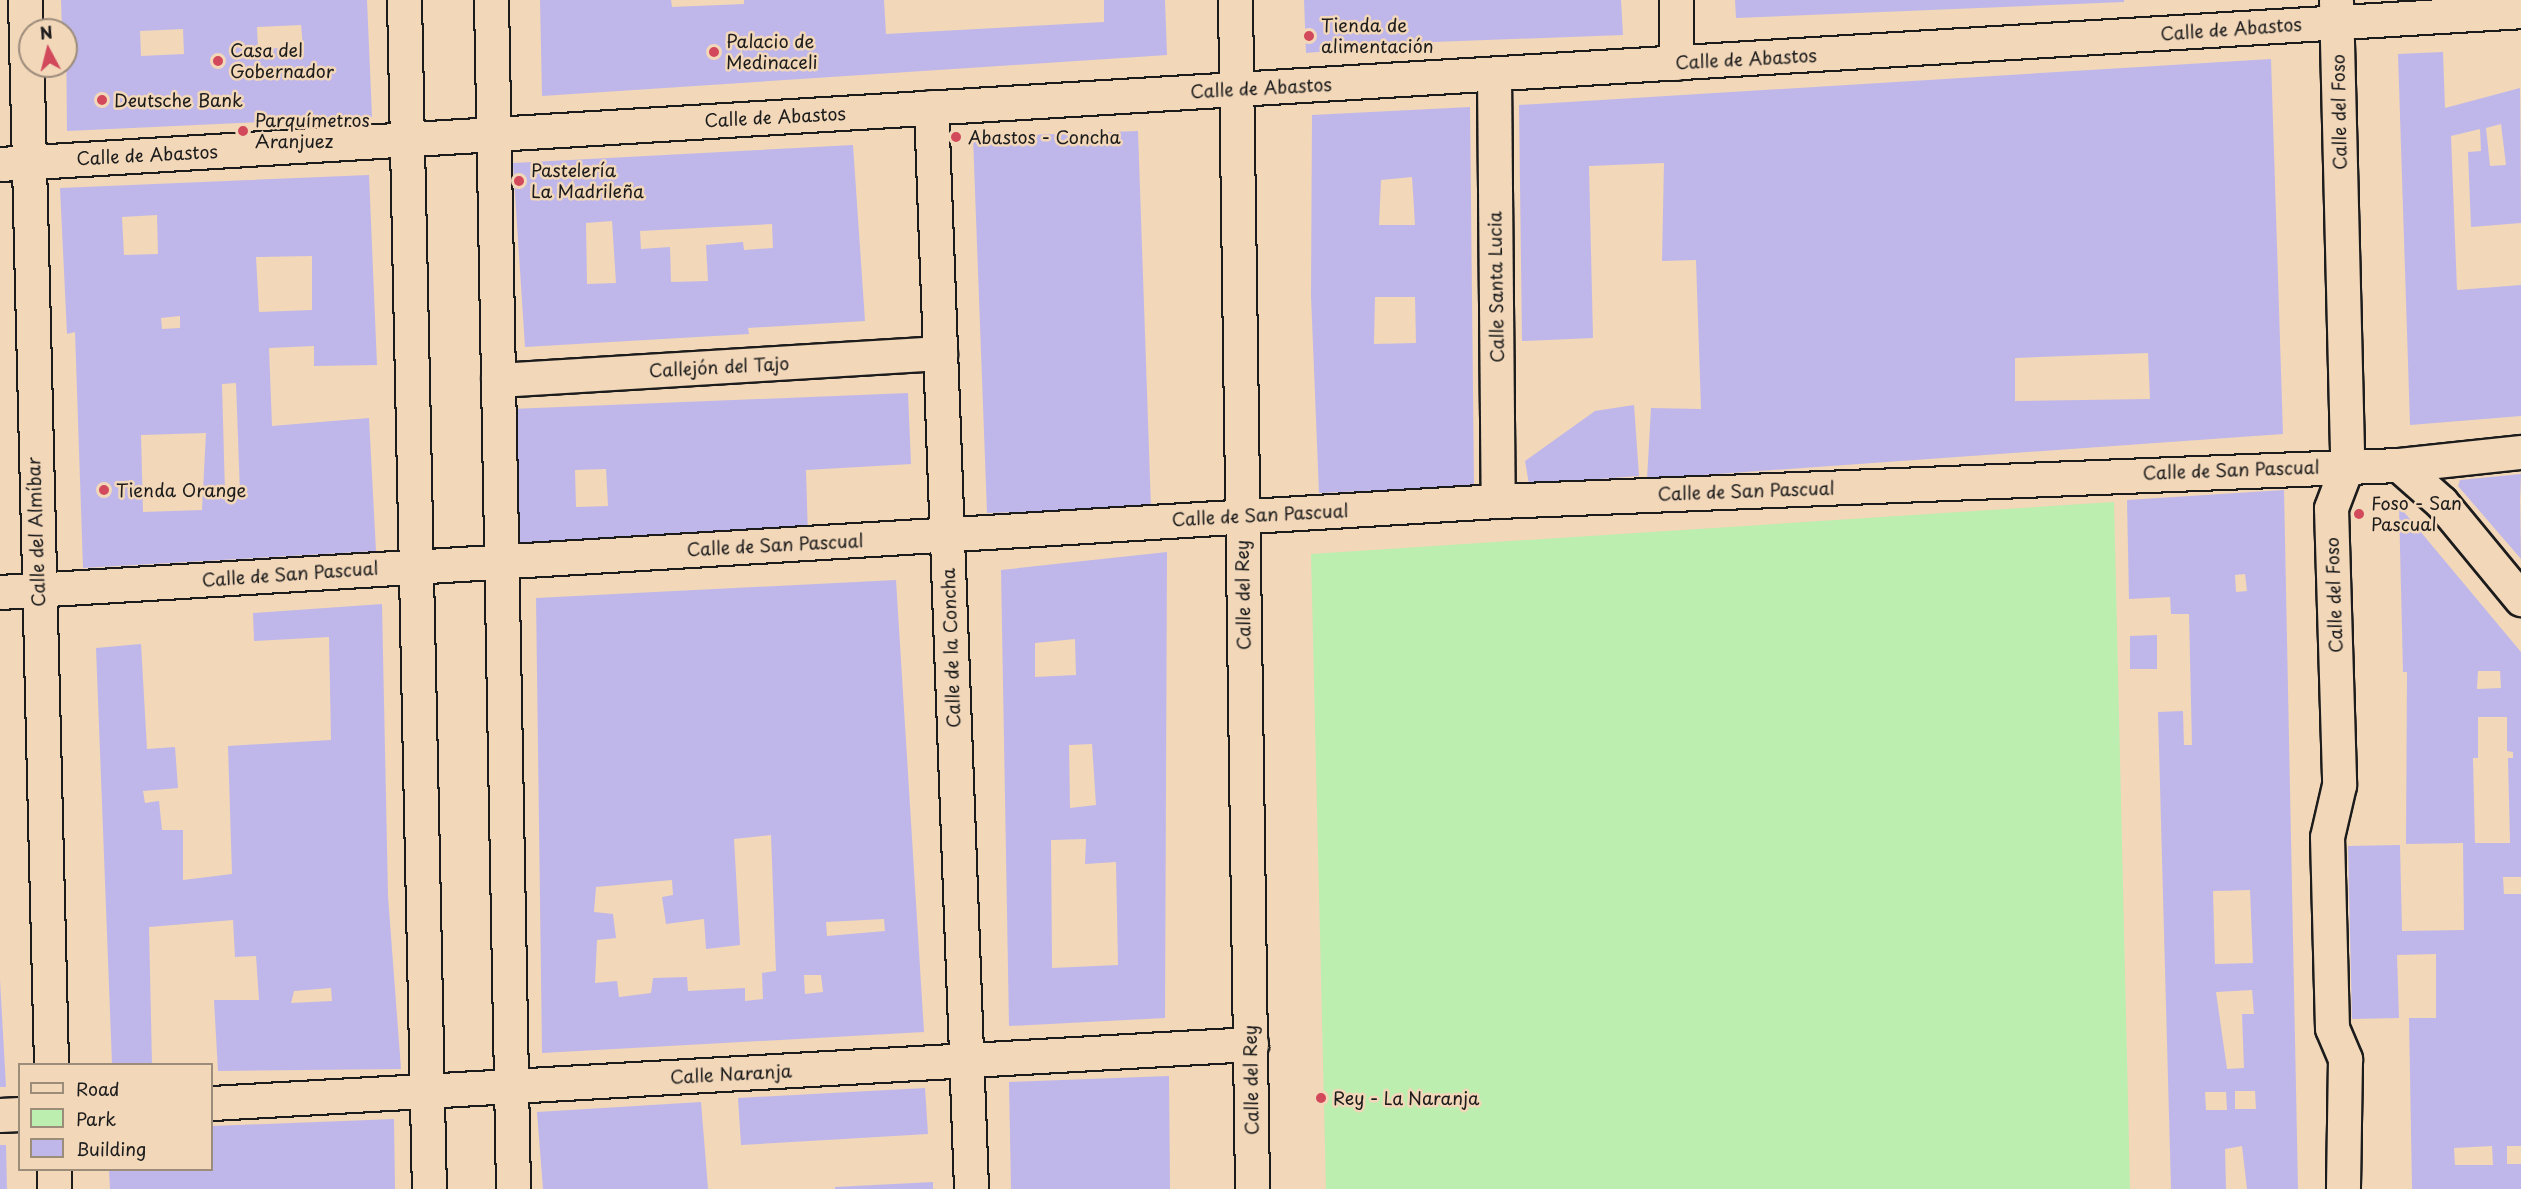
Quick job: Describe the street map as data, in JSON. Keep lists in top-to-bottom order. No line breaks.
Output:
{"streets":{"street":["Calle de Abastos","Calle del Foso","Calle Santa Lucia","Callejón del Tajo","Calle de San Pascual","Calle del Almíbar","Calle del Rey","Calle de la Concha","Calle Naranja"]},"crossings":[["Calle de Abastos","Calle del Foso"],["Calle de Abastos","Calle Santa Lucia"],["Calle de Abastos","Calle del Almíbar"],["Calle de Abastos","Calle del Rey"],["Calle de Abastos","Calle de la Concha"],["Calle del Foso","Calle de San Pascual"],["Calle Santa Lucia","Calle de San Pascual"],["Callejón del Tajo","Calle de la Concha"],["Calle de San Pascual","Calle del Almíbar"],["Calle de San Pascual","Calle del Rey"],["Calle de San Pascual","Calle de la Concha"],["Calle del Rey","Calle Naranja"],["Calle de la Concha","Calle Naranja"]],"places":["Tienda de alimentación","Palacio de Medinaceli","Casa del Gobernador","Deutsche Bank","Parquímetros Aranjuez","Abastos - Concha","Pastelería La Madrileña","Tienda Orange","Foso - San Pascual","Rey - La Naranja"],"legend":["Road","Park","Building"],"north":"top"}
